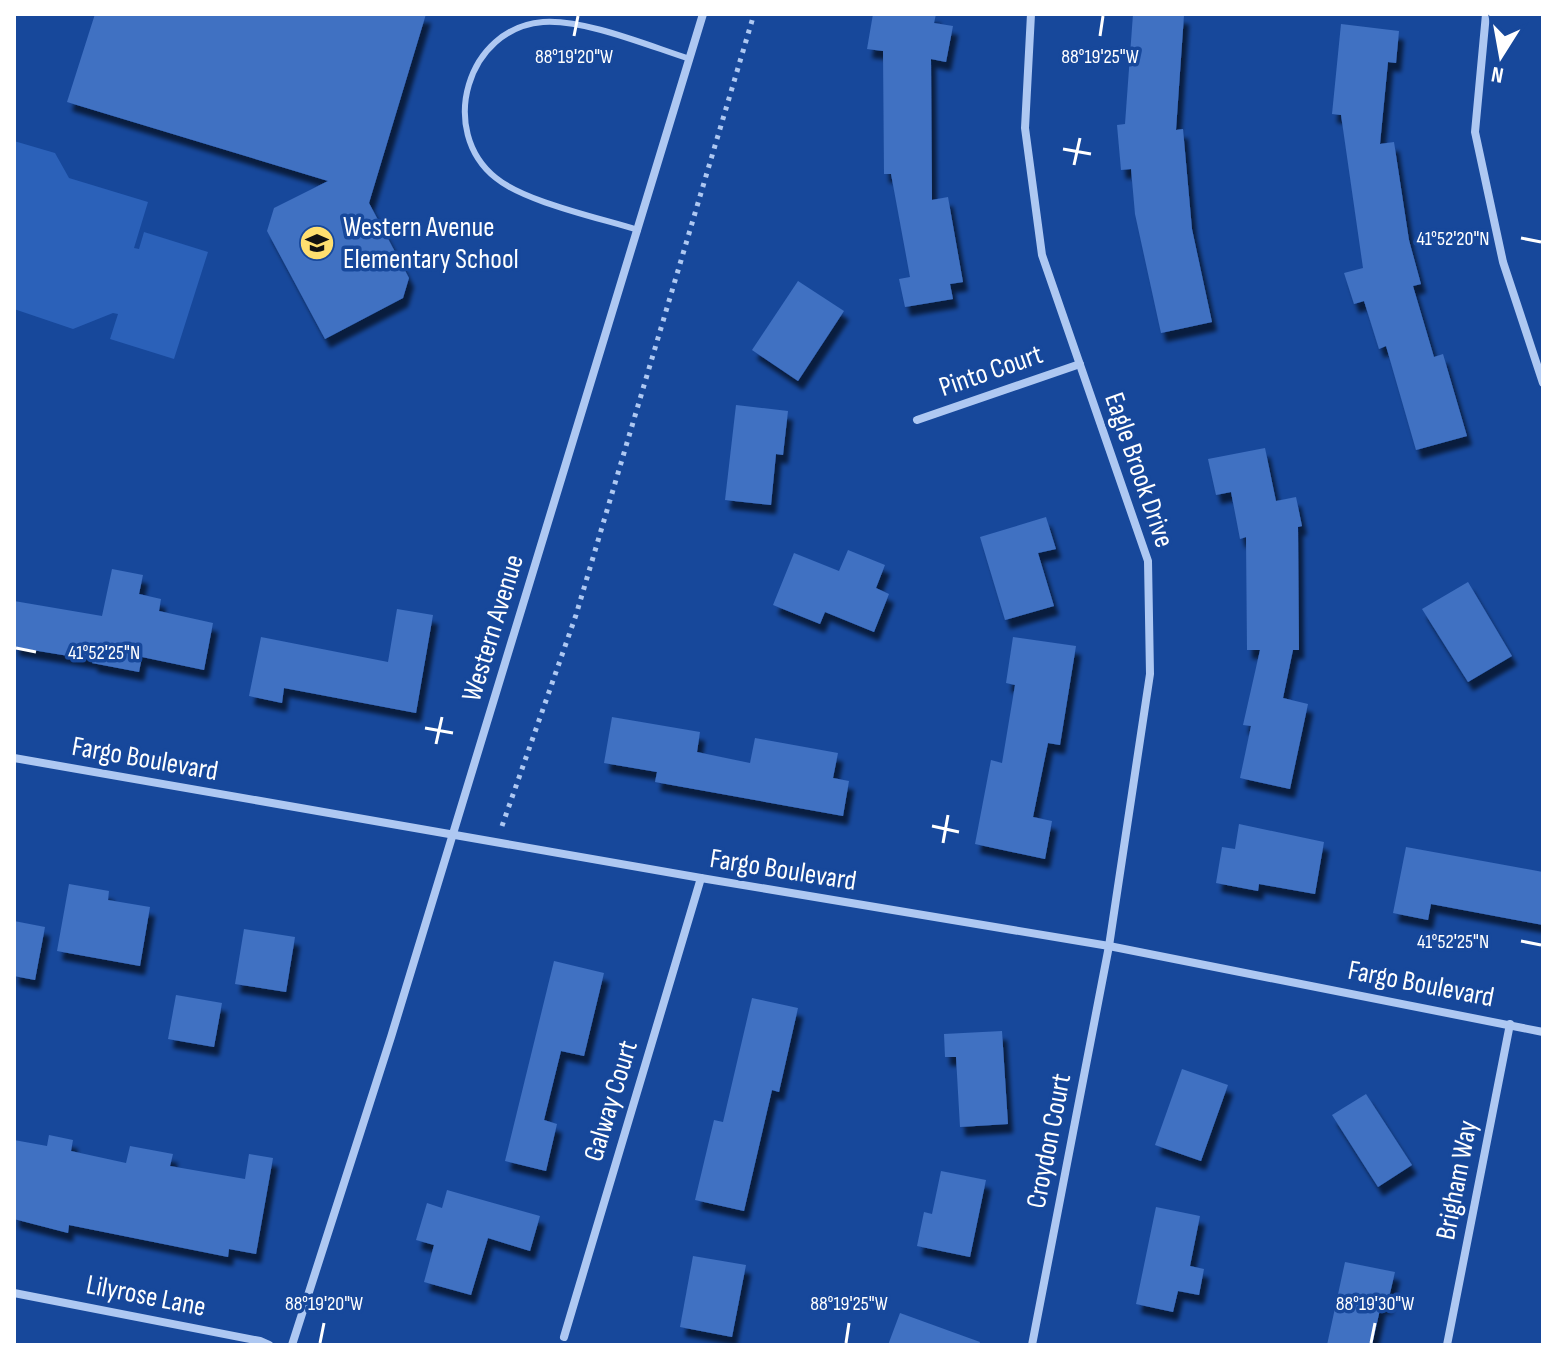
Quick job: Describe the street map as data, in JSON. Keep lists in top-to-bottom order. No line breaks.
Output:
{"streets":{"street":["Pinto Court","Eagle Brook Drive","Western Avenue","Fargo Boulevard","Galway Court","Croydon Court","Brigham Way","Lilyrose Lane"]},"crossings":[["Pinto Court","Eagle Brook Drive"],["Eagle Brook Drive","Fargo Boulevard"],["Eagle Brook Drive","Croydon Court"],["Western Avenue","Fargo Boulevard"],["Fargo Boulevard","Galway Court"],["Fargo Boulevard","Croydon Court"],["Fargo Boulevard","Brigham Way"]],"places":{"school or university":["Western Avenue Elementary School"]},"north":"bottom","coordinates":["88°19'20\"W","88°19'25\"W","41°52'20\"N","41°52'25\"N","88°19'30\"W"]}
